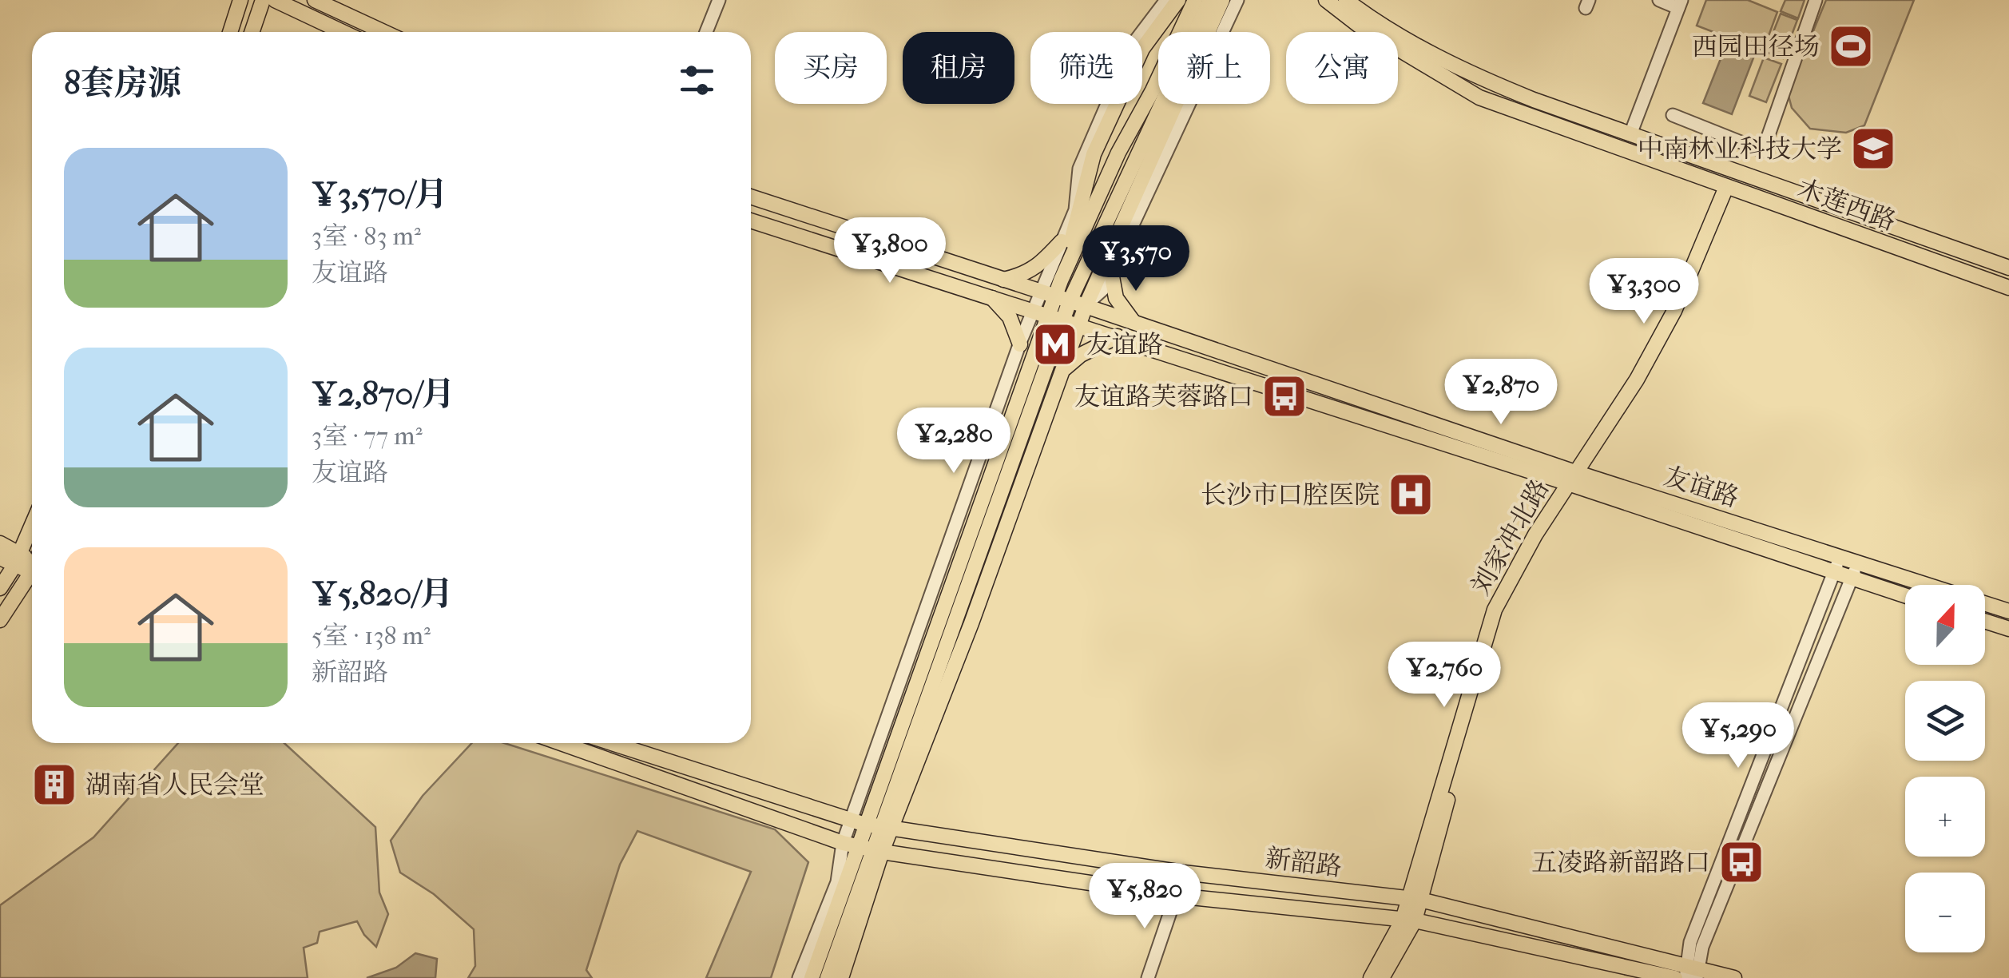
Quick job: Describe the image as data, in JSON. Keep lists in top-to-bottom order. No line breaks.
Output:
{"streets":{"main road":["木莲西路","友谊路","刘家冲北路","新韶路"]},"crossings":[["木莲西路","刘家冲北路"],["友谊路","刘家冲北路"],["刘家冲北路","新韶路"]],"places":{"sports":["西园田径场"],"school or university":["中南林业科技大学"],"metro station":["友谊路"],"bus stop":["友谊路芙蓉路口","五凌路新韶路口"],"hospital":["长沙市口腔医院"],"building":["湖南省人民会堂"]},"north":"top","page":{"chip":["买房","租房","筛选","新上","公寓"],"heading":"8套房源","list":[{"name":"¥3,570/月","note":"3室 · 83 m² · 友谊路"},{"name":"¥2,870/月","note":"3室 · 77 m² · 友谊路"},{"name":"¥5,820/月","note":"5室 · 138 m² · 新韶路"}],"price":["¥3,800","¥3,570","¥3,300","¥2,870","¥2,280","¥2,760","¥5,290","¥5,820"],"map_buttons":["+","−"]}}
